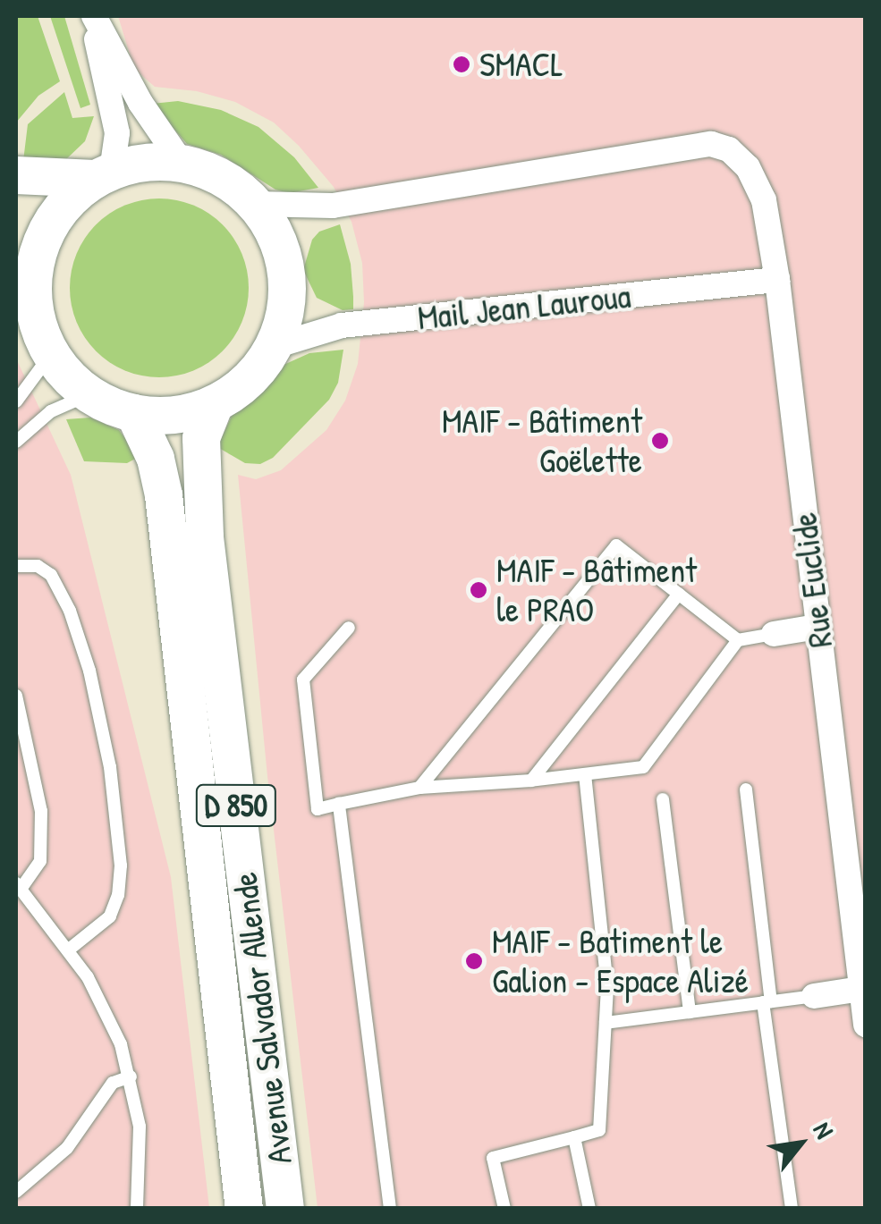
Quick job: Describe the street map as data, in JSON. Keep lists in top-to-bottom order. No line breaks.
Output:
{"streets":{"main road":["D 850","Avenue Salvador Allende"],"street":["Mail Jean Lauroua","Rue Euclide"]},"crossings":[["Mail Jean Lauroua","Rue Euclide"],["Mail Jean Lauroua","Avenue Salvador Allende"],["Rue Euclide","Avenue Salvador Allende"]],"places":["SMACL","MAIF - Bâtiment Goëlette","MAIF - Bâtiment le PRAO","MAIF - Batiment le Galion - Espace Alizé"],"north":"top right"}
